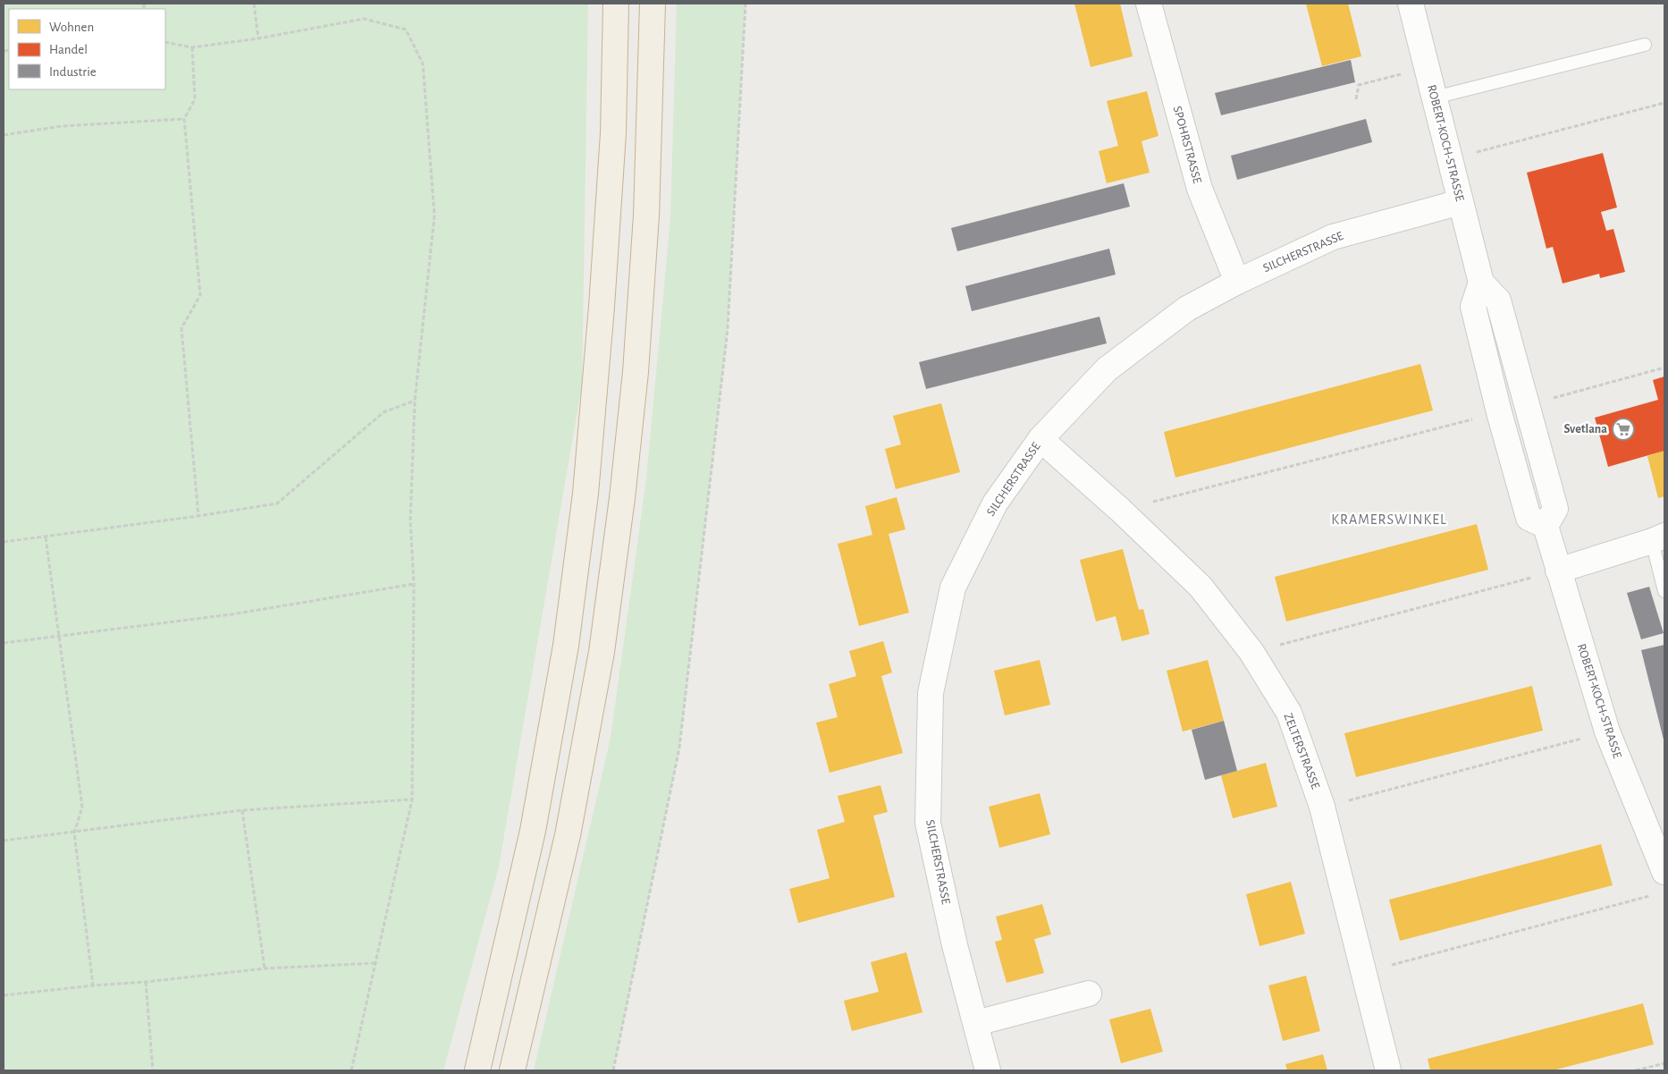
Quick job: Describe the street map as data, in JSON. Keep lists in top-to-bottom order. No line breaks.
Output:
{"streets":{"street":["ROBERT-KOCH-STRASSE","SPOHRSTRASSE","SILCHERSTRASSE","ZELTERSTRASSE"]},"crossings":[["ROBERT-KOCH-STRASSE","SILCHERSTRASSE"],["SPOHRSTRASSE","SILCHERSTRASSE"],["SILCHERSTRASSE","ZELTERSTRASSE"]],"districts":["KRAMERSWINKEL"],"places":{"supermarket":["Svetlana"]},"legend":["Wohnen","Handel","Industrie"]}
